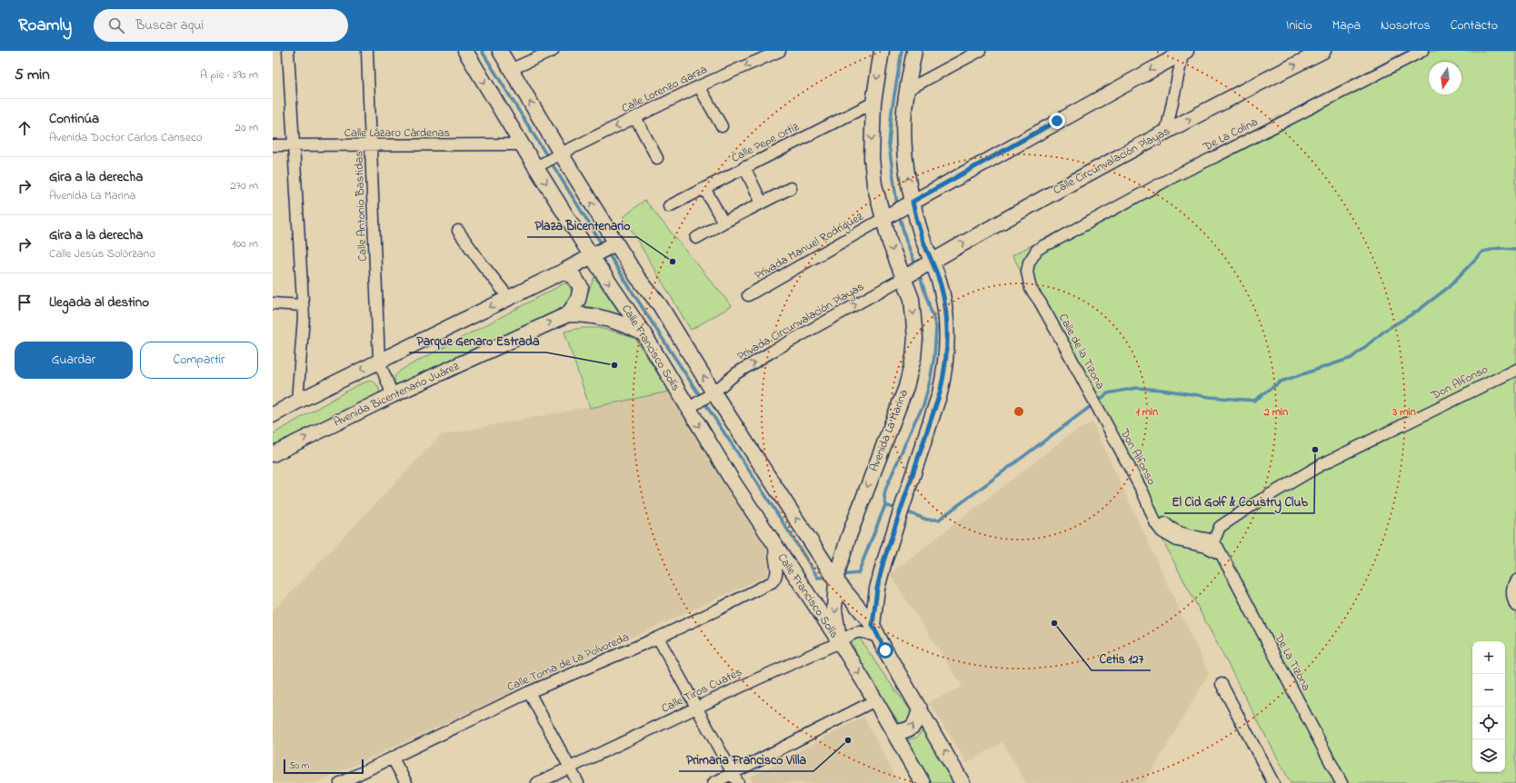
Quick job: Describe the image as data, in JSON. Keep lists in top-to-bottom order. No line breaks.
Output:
{"streets":{"main road":["Calle Circunvalación Playas","Calle Francisco Solís","Avenida Bicentenario Juárez","Avenida La Marina"],"street":["Calle Lorenzo Garza","Calle Lázaro Cárdenas","De La Colina","Calle Pepe Ortiz","Calle Antonio Bastidas","Privada Manuel Rodríguez","Privada Circunvalación Playas","Calle de la Tizona","Don Alfonso","Calle Toma de La Polvoreda","De La Tizona","Calle Tiros Cuates"]},"crossings":[["Calle Lorenzo Garza","Calle Francisco Solís"],["Calle Lázaro Cárdenas","Calle Antonio Bastidas"],["Calle Lázaro Cárdenas","Calle Francisco Solís"],["De La Colina","Calle de la Tizona"],["Calle Pepe Ortiz","Avenida La Marina"],["Calle Circunvalación Playas","Privada Circunvalación Playas"],["Calle Circunvalación Playas","Avenida La Marina"],["Calle Antonio Bastidas","Avenida Bicentenario Juárez"],["Privada Manuel Rodríguez","Avenida La Marina"],["Privada Circunvalación Playas","Calle Francisco Solís"],["Privada Circunvalación Playas","Avenida La Marina"],["Calle Francisco Solís","Avenida Bicentenario Juárez"],["Calle Francisco Solís","Avenida La Marina"],["Calle Francisco Solís","Calle Toma de La Polvoreda"],["Calle Francisco Solís","Calle Tiros Cuates"],["Calle de la Tizona","Don Alfonso"],["Don Alfonso","De La Tizona"],["Avenida La Marina","Calle Tiros Cuates"]],"one_way":["Calle Lorenzo Garza","Privada Circunvalación Playas"],"places":["Plaza Bicentenario","Parque Genaro Estrada","El Cid Golf & Coustry Club","Cetis 127","Primaria Francisco Villa"],"scale_bar":"50 m","north":"bottom","page":{"header":"Roamly","search":"Buscar aquí","nav":["Inicio","Mapa","Nosotros","Contacto"],"heading":["5 min","A pie · 390 m"],"list":[["Continúa","Avenida Doctor Carlos Canseco","20 m"],["Gira a la derecha","Avenida La Marina","270 m"],["Gira a la derecha","Calle Jesús Solórzano","100 m"],"Llegada al destino"],"buttons":["Guardar","Compartir"],"map_buttons":["+","−"],"scale":"50 m"},"rings":["1 min","2 min","3 min"]}
